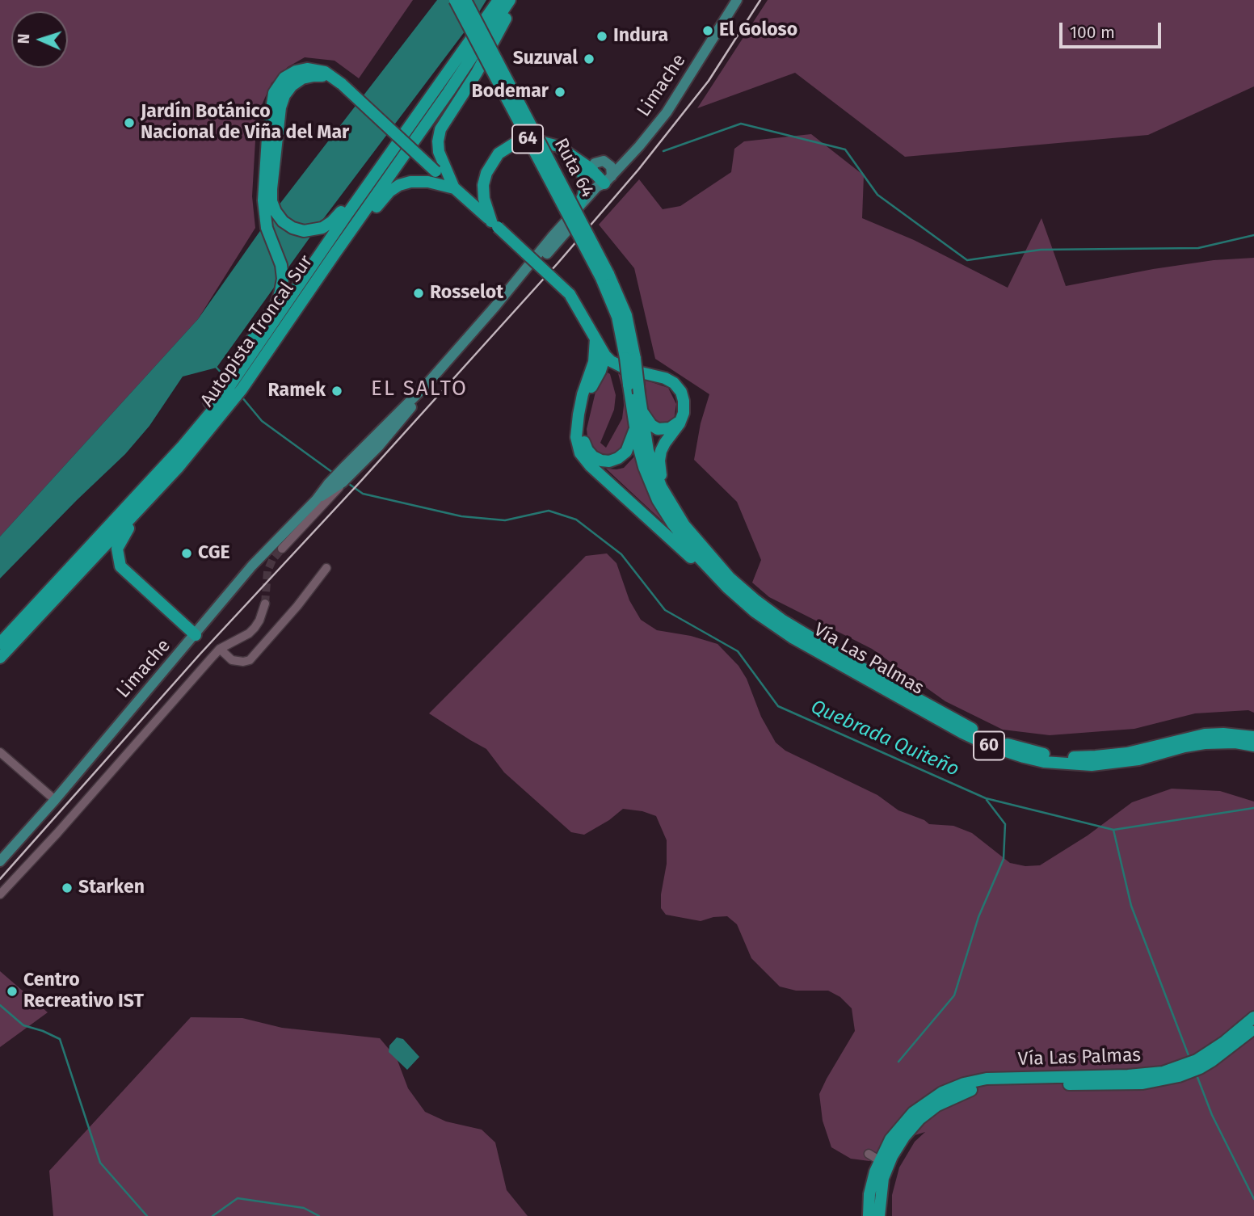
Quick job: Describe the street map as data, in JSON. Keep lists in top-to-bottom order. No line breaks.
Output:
{"streets":{"highway":["64","Ruta 64","Autopista Troncal Sur","Vía Las Palmas","60"],"main road":["Limache"]},"crossings":[["Ruta 64","Vía Las Palmas"]],"districts":["EL SALTO"],"water":["Quebrada Quiteño"],"places":["El Goloso","Indura","Suzuval","Bodemar","Jardín Botánico Nacional de Viña del Mar","Rosselot","Ramek","CGE","Starken","Centro Recreativo IST"],"scale_bar":"100 m","north":"left"}
